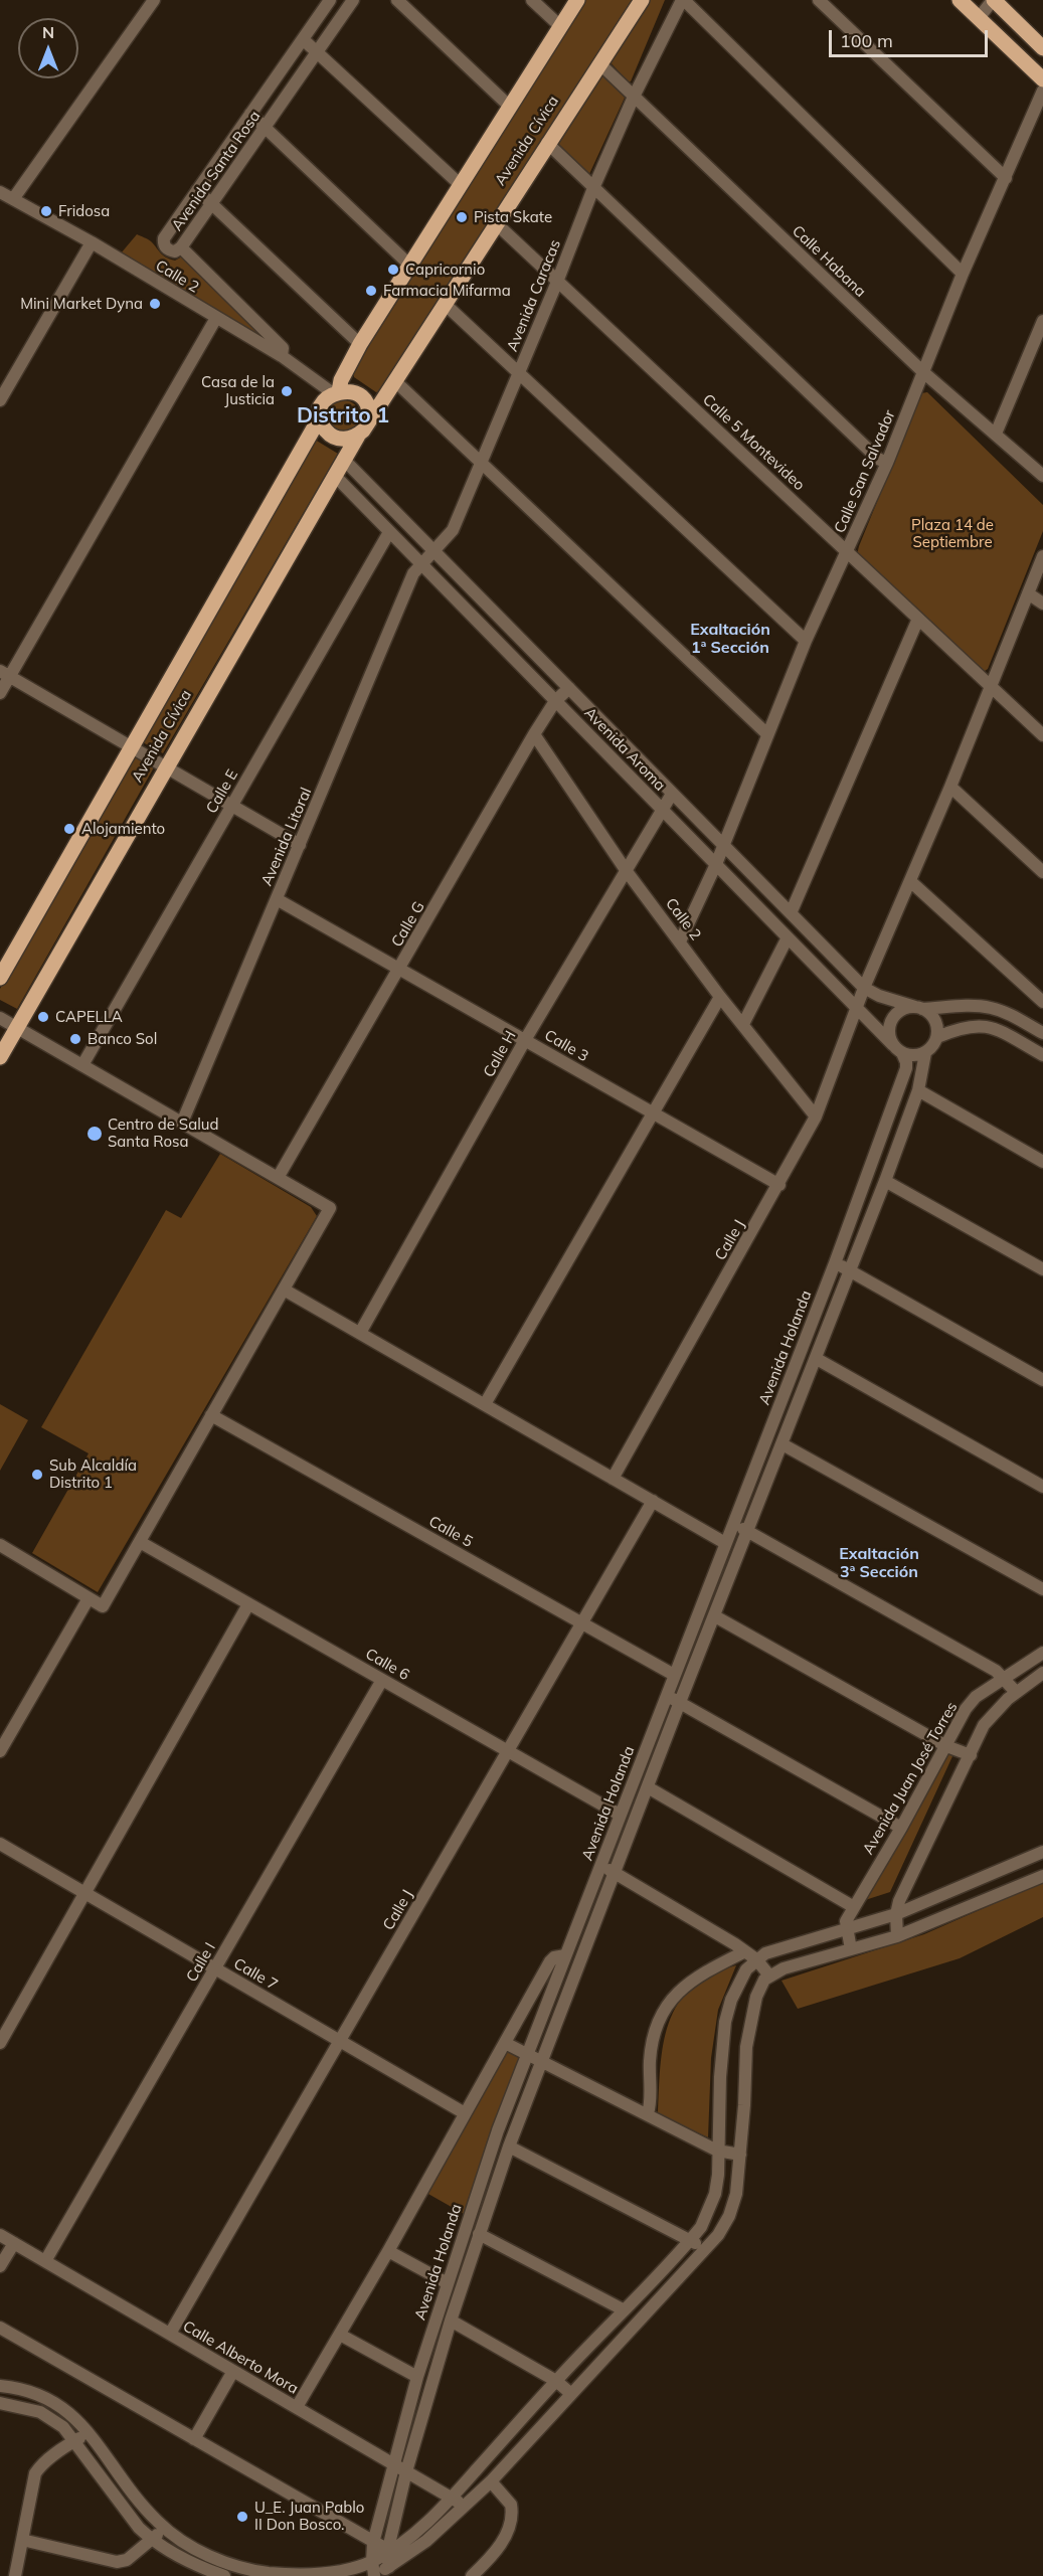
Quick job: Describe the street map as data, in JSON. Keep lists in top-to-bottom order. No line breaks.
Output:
{"streets":{"main road":["Avenida Cívica"],"street":["Avenida Santa Rosa","Calle Habana","Calle 2","Avenida Caracas","Calle 5 Montevideo","Calle San Salvador","Avenida Aroma","Calle E","Avenida Litoral","Calle G","Calle 3","Calle H","Calle J","Avenida Holanda","Calle 5","Calle 6","Avenida Juan José Torres","Calle I","Calle 7","Calle Alberto Mora"]},"crossings":[["Avenida Cívica","Calle Habana"],["Avenida Cívica","Calle 2"],["Avenida Cívica","Calle 5 Montevideo"],["Avenida Cívica","Avenida Aroma"],["Calle Habana","Avenida Caracas"],["Calle Habana","Calle San Salvador"],["Calle 2","Calle San Salvador"],["Calle 2","Calle G"],["Calle 2","Calle H"],["Calle 2","Calle J"],["Avenida Caracas","Calle 5 Montevideo"],["Avenida Caracas","Avenida Aroma"],["Avenida Caracas","Avenida Litoral"],["Calle 5 Montevideo","Calle San Salvador"],["Calle 5 Montevideo","Calle J"],["Calle San Salvador","Avenida Aroma"],["Avenida Aroma","Calle E"],["Avenida Aroma","Avenida Litoral"],["Avenida Aroma","Calle G"],["Avenida Aroma","Calle H"],["Avenida Aroma","Calle J"],["Avenida Aroma","Avenida Holanda"],["Avenida Litoral","Calle 3"],["Calle G","Calle 3"],["Calle 3","Calle H"],["Calle 3","Calle J"],["Calle J","Calle 5"],["Calle J","Calle 6"],["Calle J","Calle 7"],["Calle J","Calle Alberto Mora"],["Avenida Holanda","Calle 5"],["Avenida Holanda","Calle 6"],["Avenida Holanda","Calle Alberto Mora"],["Calle 6","Calle I"],["Calle I","Calle 7"],["Calle I","Calle Alberto Mora"]],"districts":["Distrito 1","Exaltación 1ª Sección","Exaltación 3ª Sección"],"parks":["Plaza 14 de Septiembre"],"places":["Fridosa","Pista Skate","Capricornio","Farmacia Mifarma","Mini Market Dyna","Casa de la Justicia","Alojamiento","CAPELLA","Banco Sol","Centro de Salud Santa Rosa","Sub Alcaldía Distrito 1","U_E. Juan Pablo II Don Bosco."],"scale_bar":"100 m","north":"top"}
